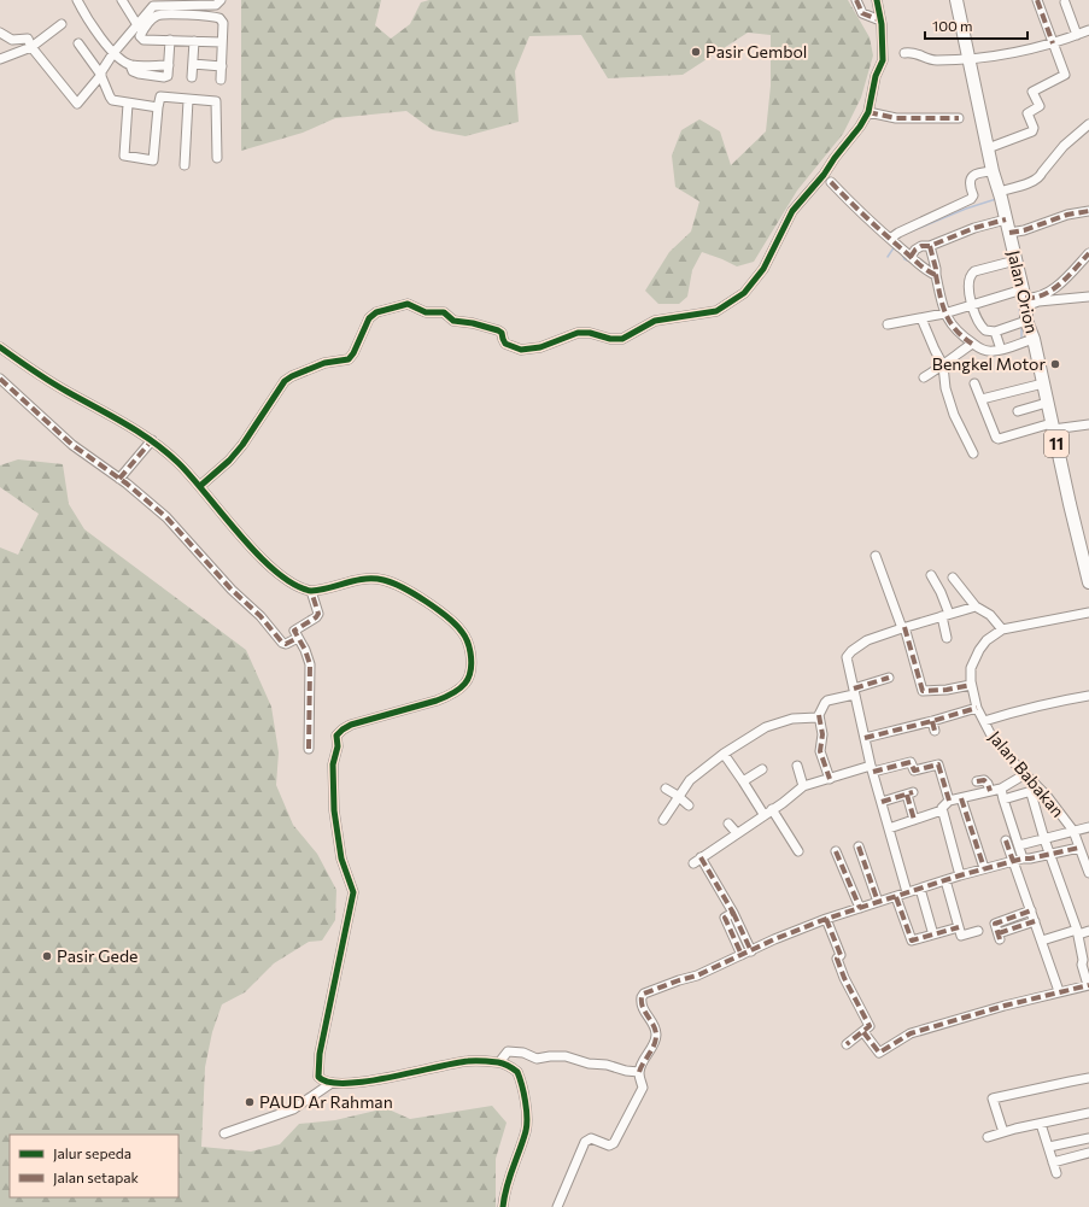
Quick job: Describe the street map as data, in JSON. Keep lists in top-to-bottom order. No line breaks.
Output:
{"streets":{"highway":["Jalan Orion","11"],"street":["Jalan Babakan"]},"crossings":[["Jalan Orion","11"]],"places":["Pasir Gembol","Bengkel Motor","Pasir Gede","PAUD Ar Rahman"],"legend":["Jalur sepeda","Jalan setapak"],"scale_bar":"100 m"}
